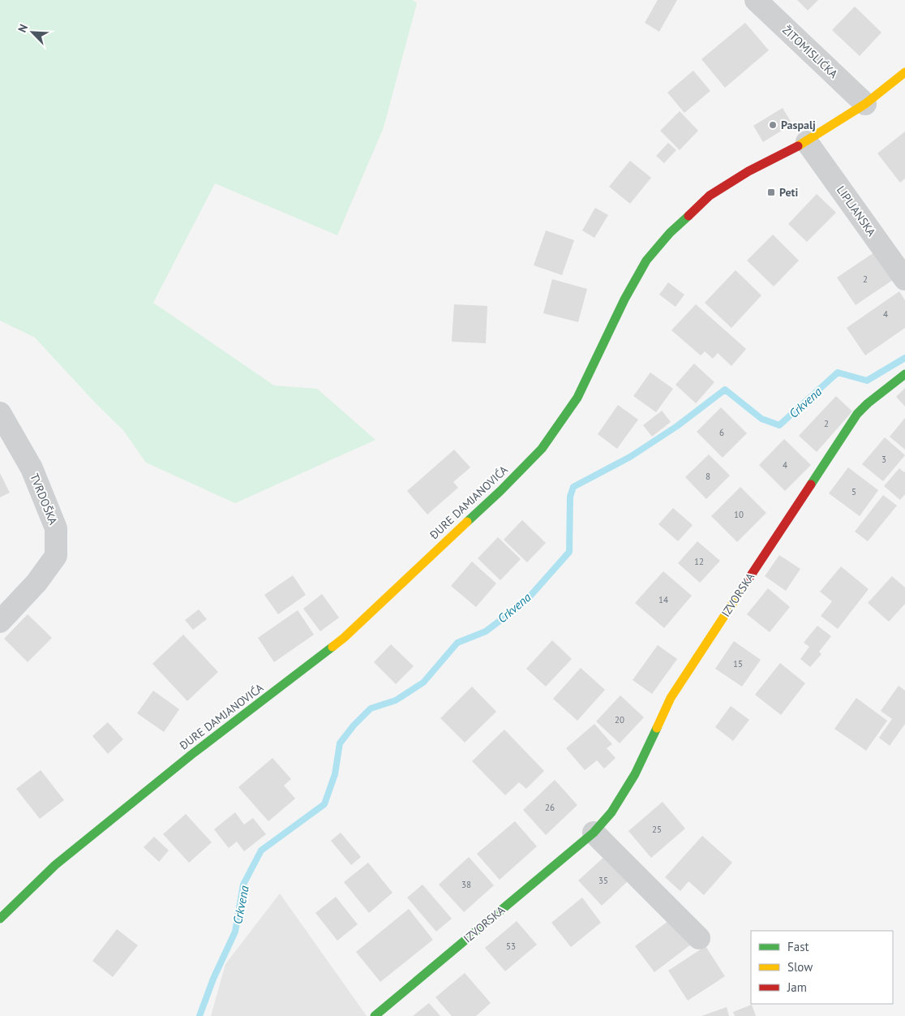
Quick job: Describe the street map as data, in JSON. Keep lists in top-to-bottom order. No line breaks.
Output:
{"streets":{"main road":["ĐURE DAMJANOVIĆA","IZVORSKA"],"street":["ŽITOMISLIĆKA","LIPLJANSKA","TVRDOŠKA"]},"crossings":[["ŽITOMISLIĆKA","ĐURE DAMJANOVIĆA"],["LIPLJANSKA","ĐURE DAMJANOVIĆA"]],"water":["Crkvena"],"places":{"other":["Paspalj"],"transit":["Peti"]},"house_numbers":["2","4","2","6","3","4","8","5","10","12","14","15","20","26","25","35","38","53"],"legend":["Fast","Slow","Jam"],"north":"top left"}
